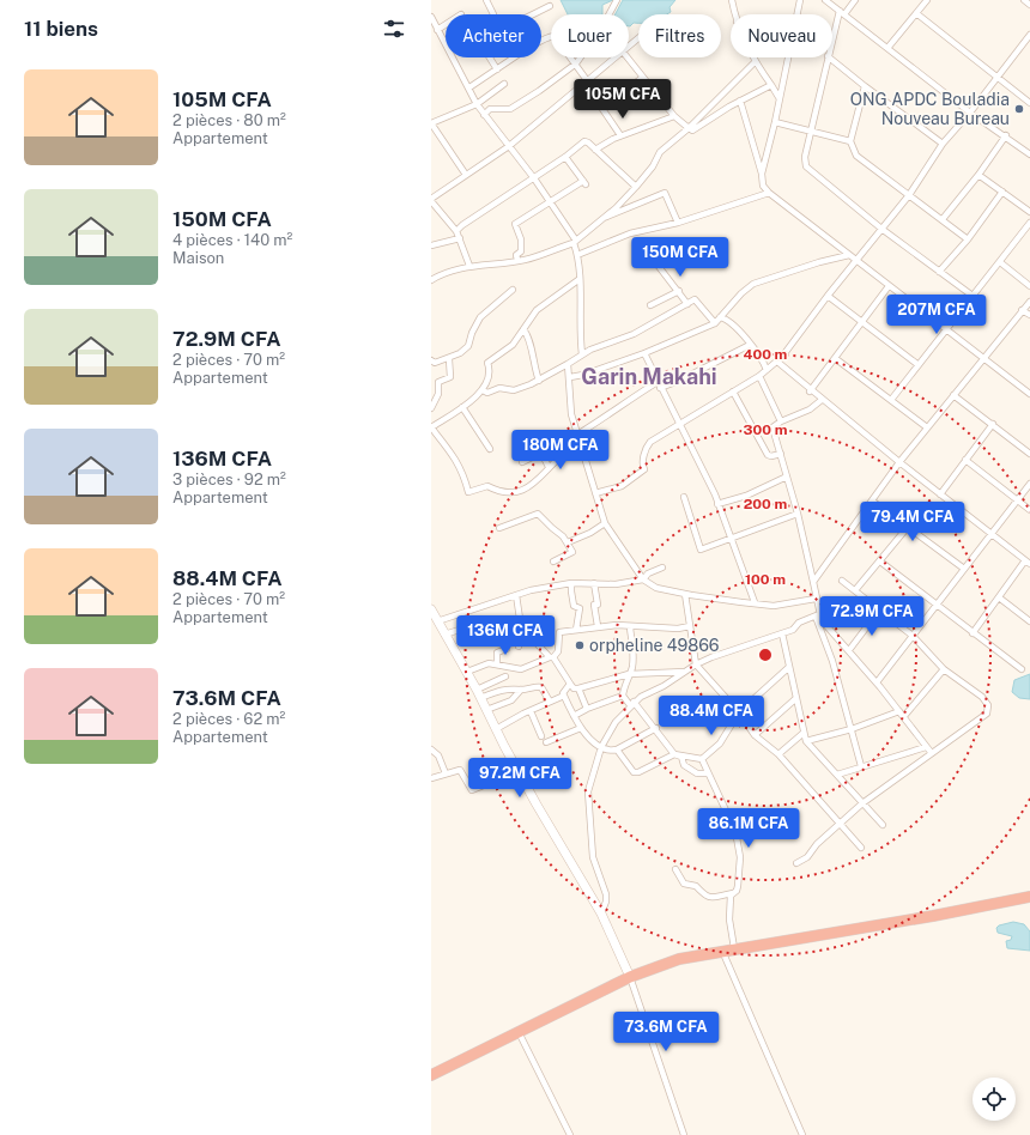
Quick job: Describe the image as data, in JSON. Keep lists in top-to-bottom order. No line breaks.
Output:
{"districts":["Garin Makahi"],"places":["ONG APDC Bouladia Nouveau Bureau","orpheline 49866"],"page":{"heading":"11 biens","chip":["Acheter","Louer","Filtres","Nouveau"],"list":[{"name":"105M CFA","note":"2 pièces · 80 m² · Appartement"},{"name":"150M CFA","note":"4 pièces · 140 m² · Maison"},{"name":"72.9M CFA","note":"2 pièces · 70 m² · Appartement"},{"name":"136M CFA","note":"3 pièces · 92 m² · Appartement"},{"name":"88.4M CFA","note":"2 pièces · 70 m² · Appartement"},{"name":"73.6M CFA","note":"2 pièces · 62 m² · Appartement"}],"price":["105M CFA","150M CFA","207M CFA","180M CFA","79.4M CFA","72.9M CFA","136M CFA","88.4M CFA","97.2M CFA","86.1M CFA","73.6M CFA"]},"rings":["400 m","300 m","200 m","100 m"]}
